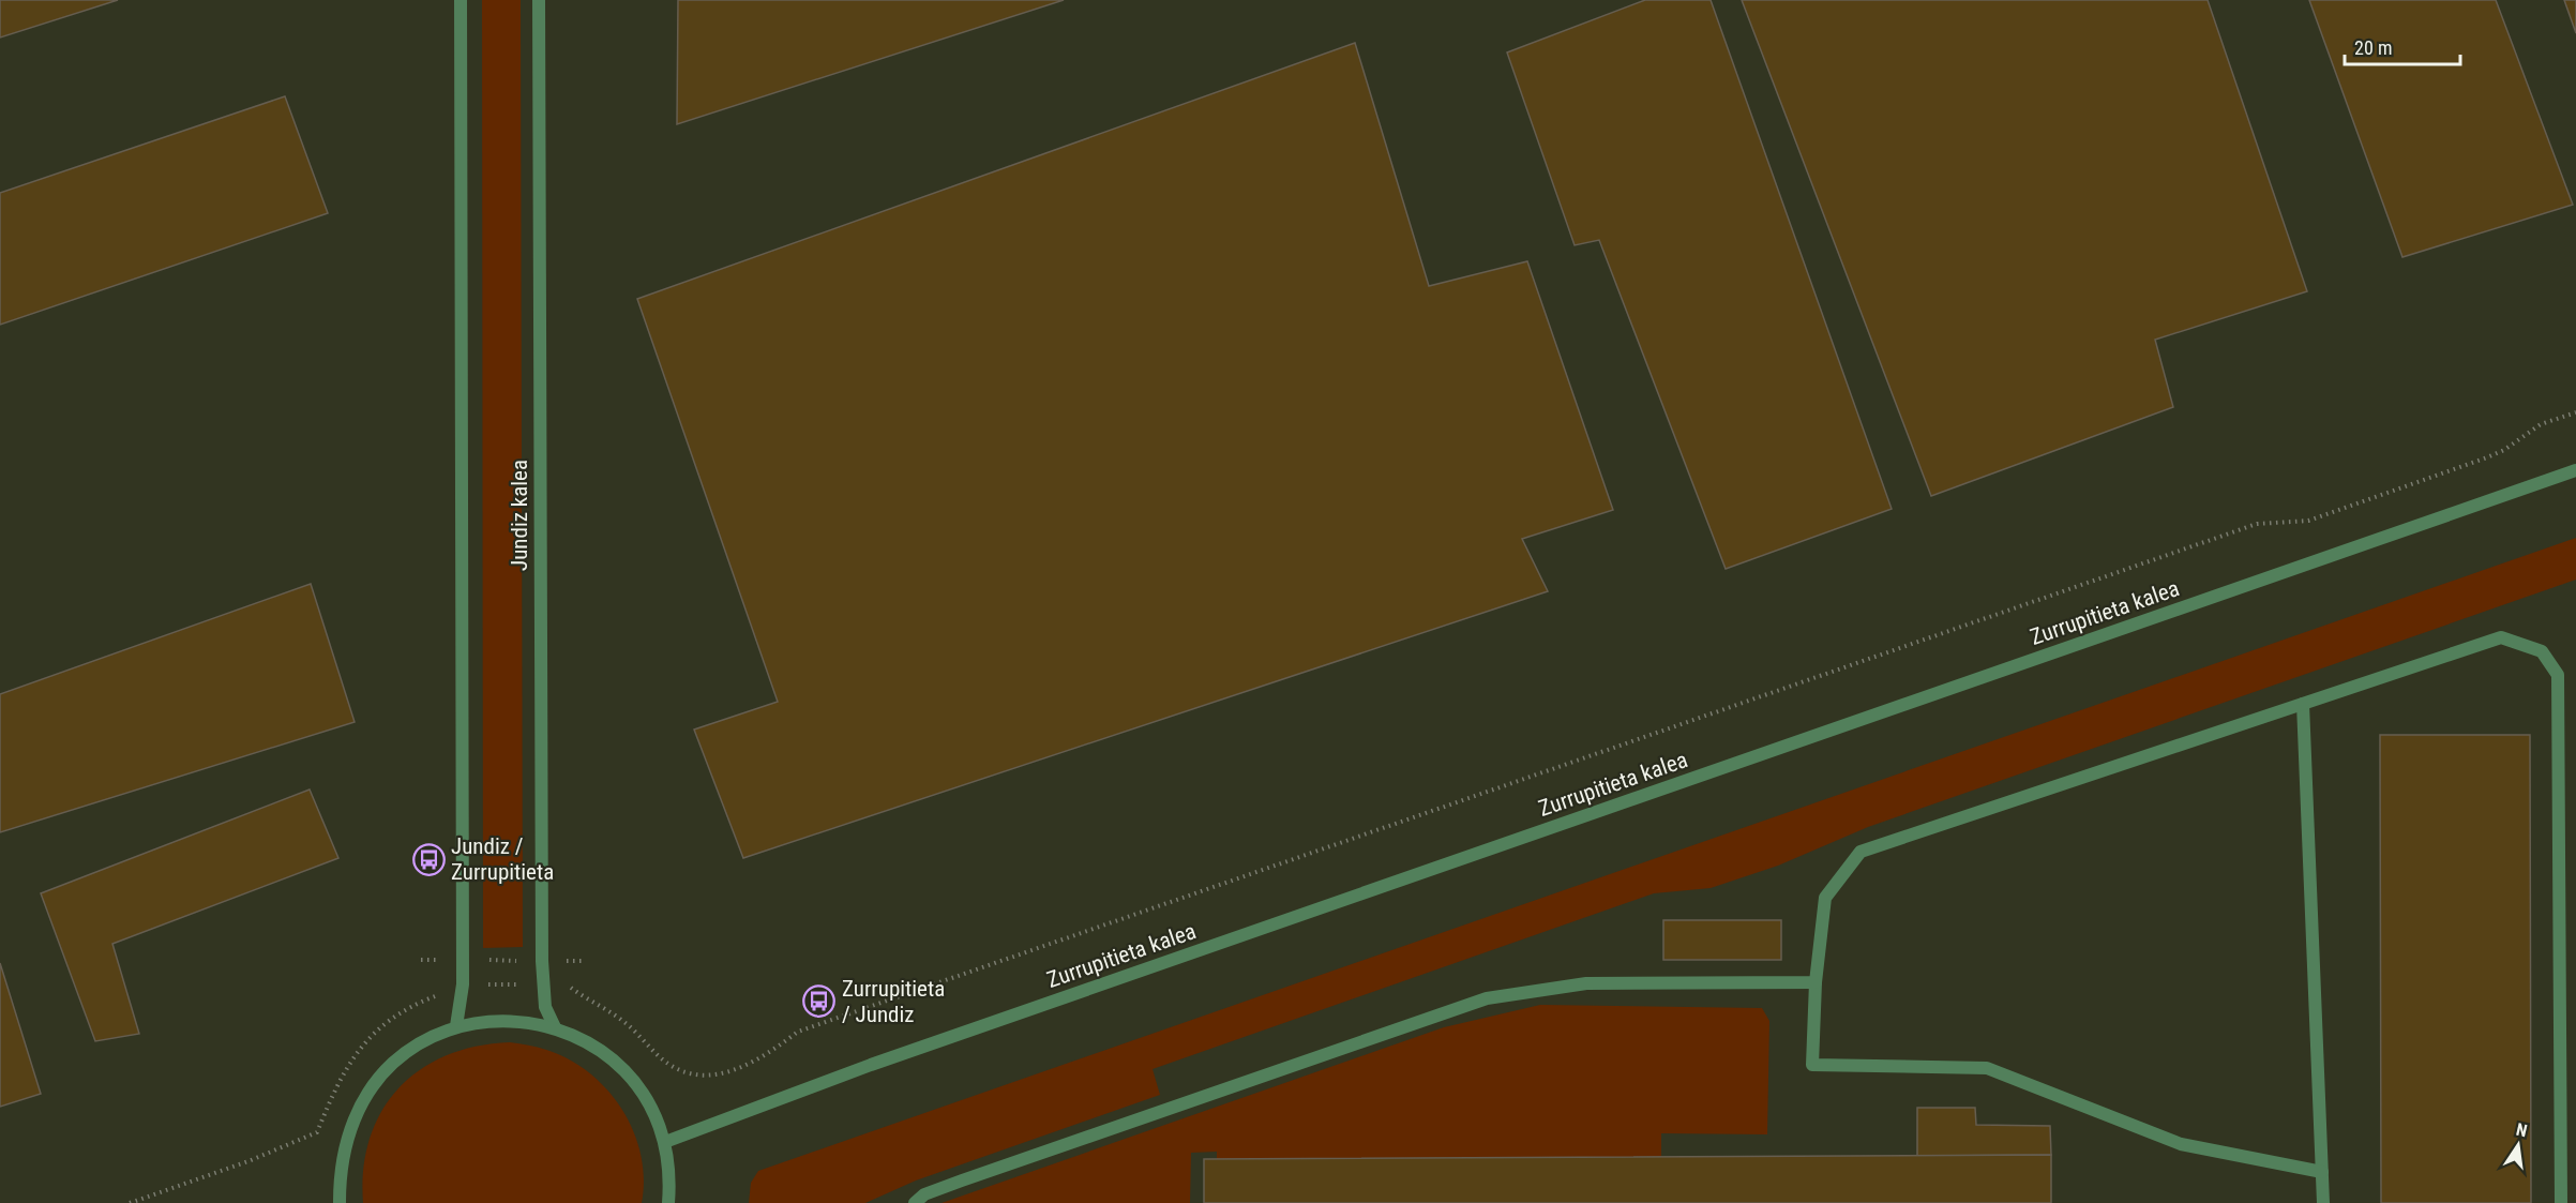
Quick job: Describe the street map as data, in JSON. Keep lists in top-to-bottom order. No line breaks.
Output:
{"streets":{"street":["Jundiz kalea","Zurrupitieta kalea"]},"places":{"bus stop":["Jundiz / Zurrupitieta","Zurrupitieta / Jundiz"]},"scale_bar":"20 m","north":"top"}
